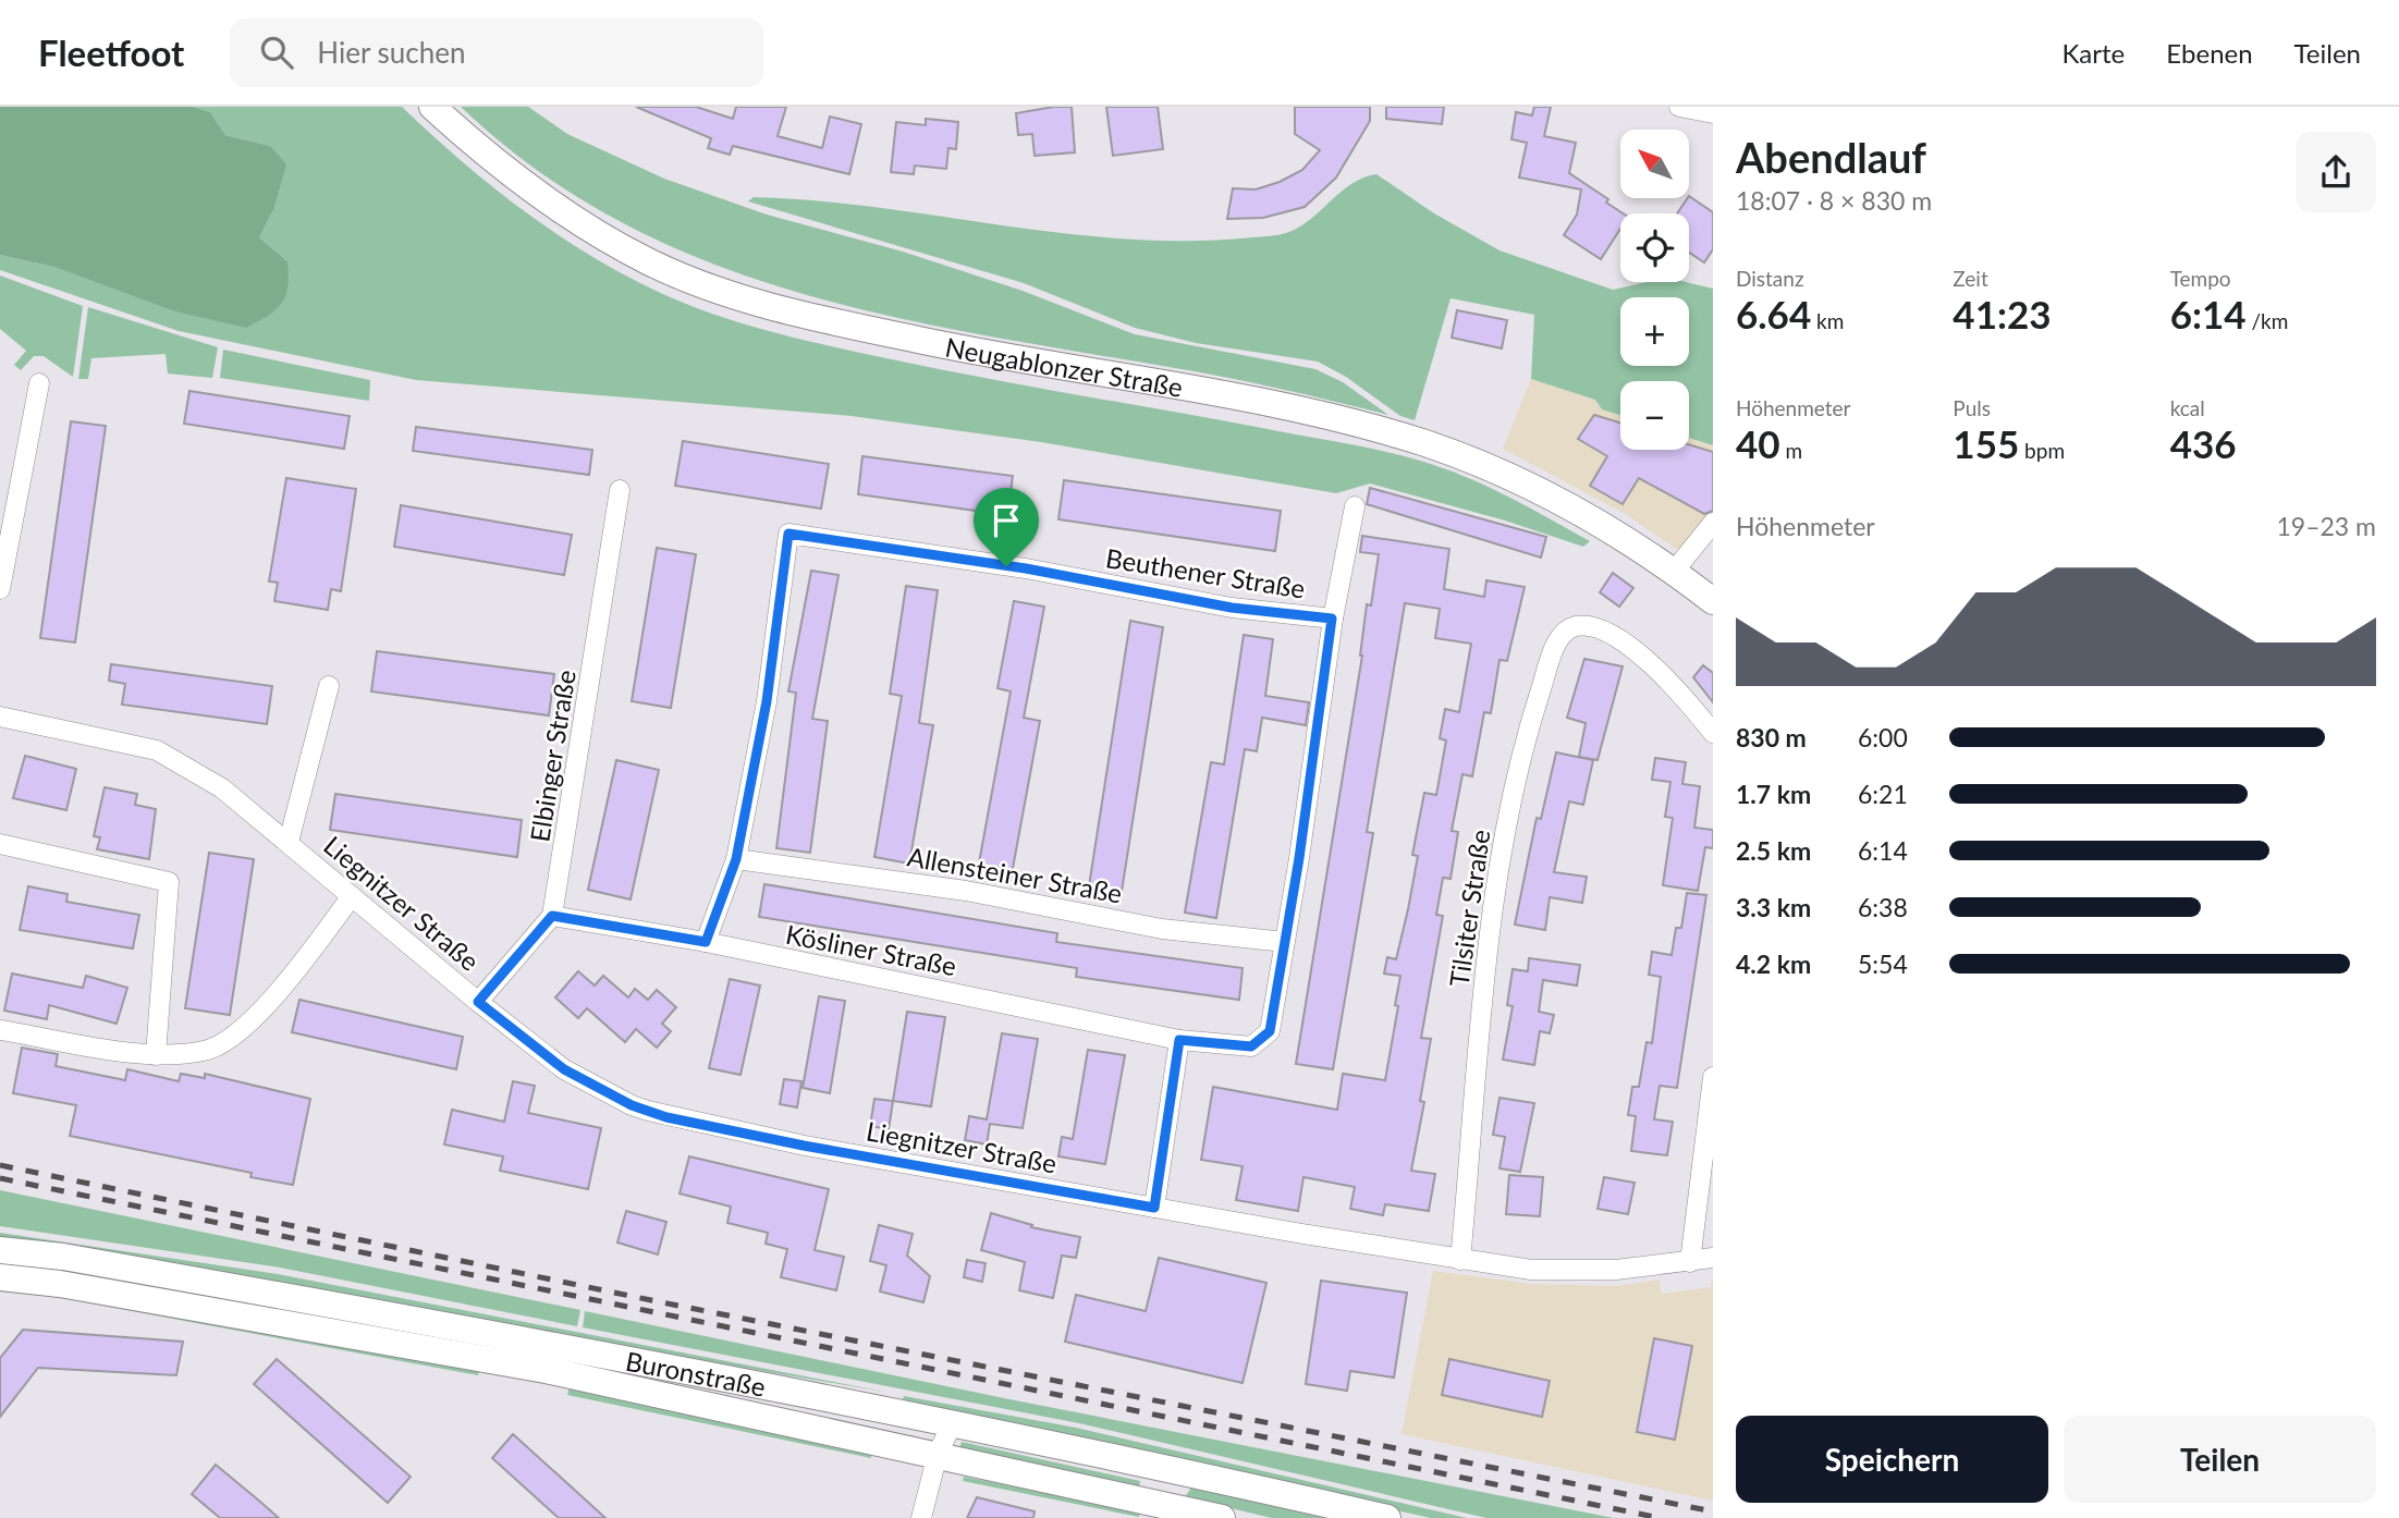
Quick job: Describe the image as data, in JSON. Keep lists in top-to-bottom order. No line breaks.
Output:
{"streets":{"street":["Neugablonzer Straße","Beuthener Straße","Elbinger Straße","Allensteiner Straße","Liegnitzer Straße","Tilsiter Straße","Kösliner Straße","Buronstraße"]},"crossings":[["Beuthener Straße","Allensteiner Straße"],["Beuthener Straße","Kösliner Straße"],["Elbinger Straße","Kösliner Straße"],["Liegnitzer Straße","Tilsiter Straße"]],"north":"top left","page":{"header":"Fleetfoot","search":"Hier suchen","nav":["Karte","Ebenen","Teilen"],"heading":["Abendlauf","18:07 · 8 × 830 m"],"map_buttons":["+","−"],"stats":[["Distanz","6.64 km"],["Zeit","41:23"],["Tempo","6:14 /km"],["Höhenmeter","40 m"],["Puls","155 bpm"],["kcal","436"]],"chart":["Höhenmeter","19–23 m"],"list":[{"name":"830 m","note":"6:00"},{"name":"1.7 km","note":"6:21"},{"name":"2.5 km","note":"6:14"},{"name":"3.3 km","note":"6:38"},{"name":"4.2 km","note":"5:54"}],"buttons":["Speichern","Teilen"]}}
